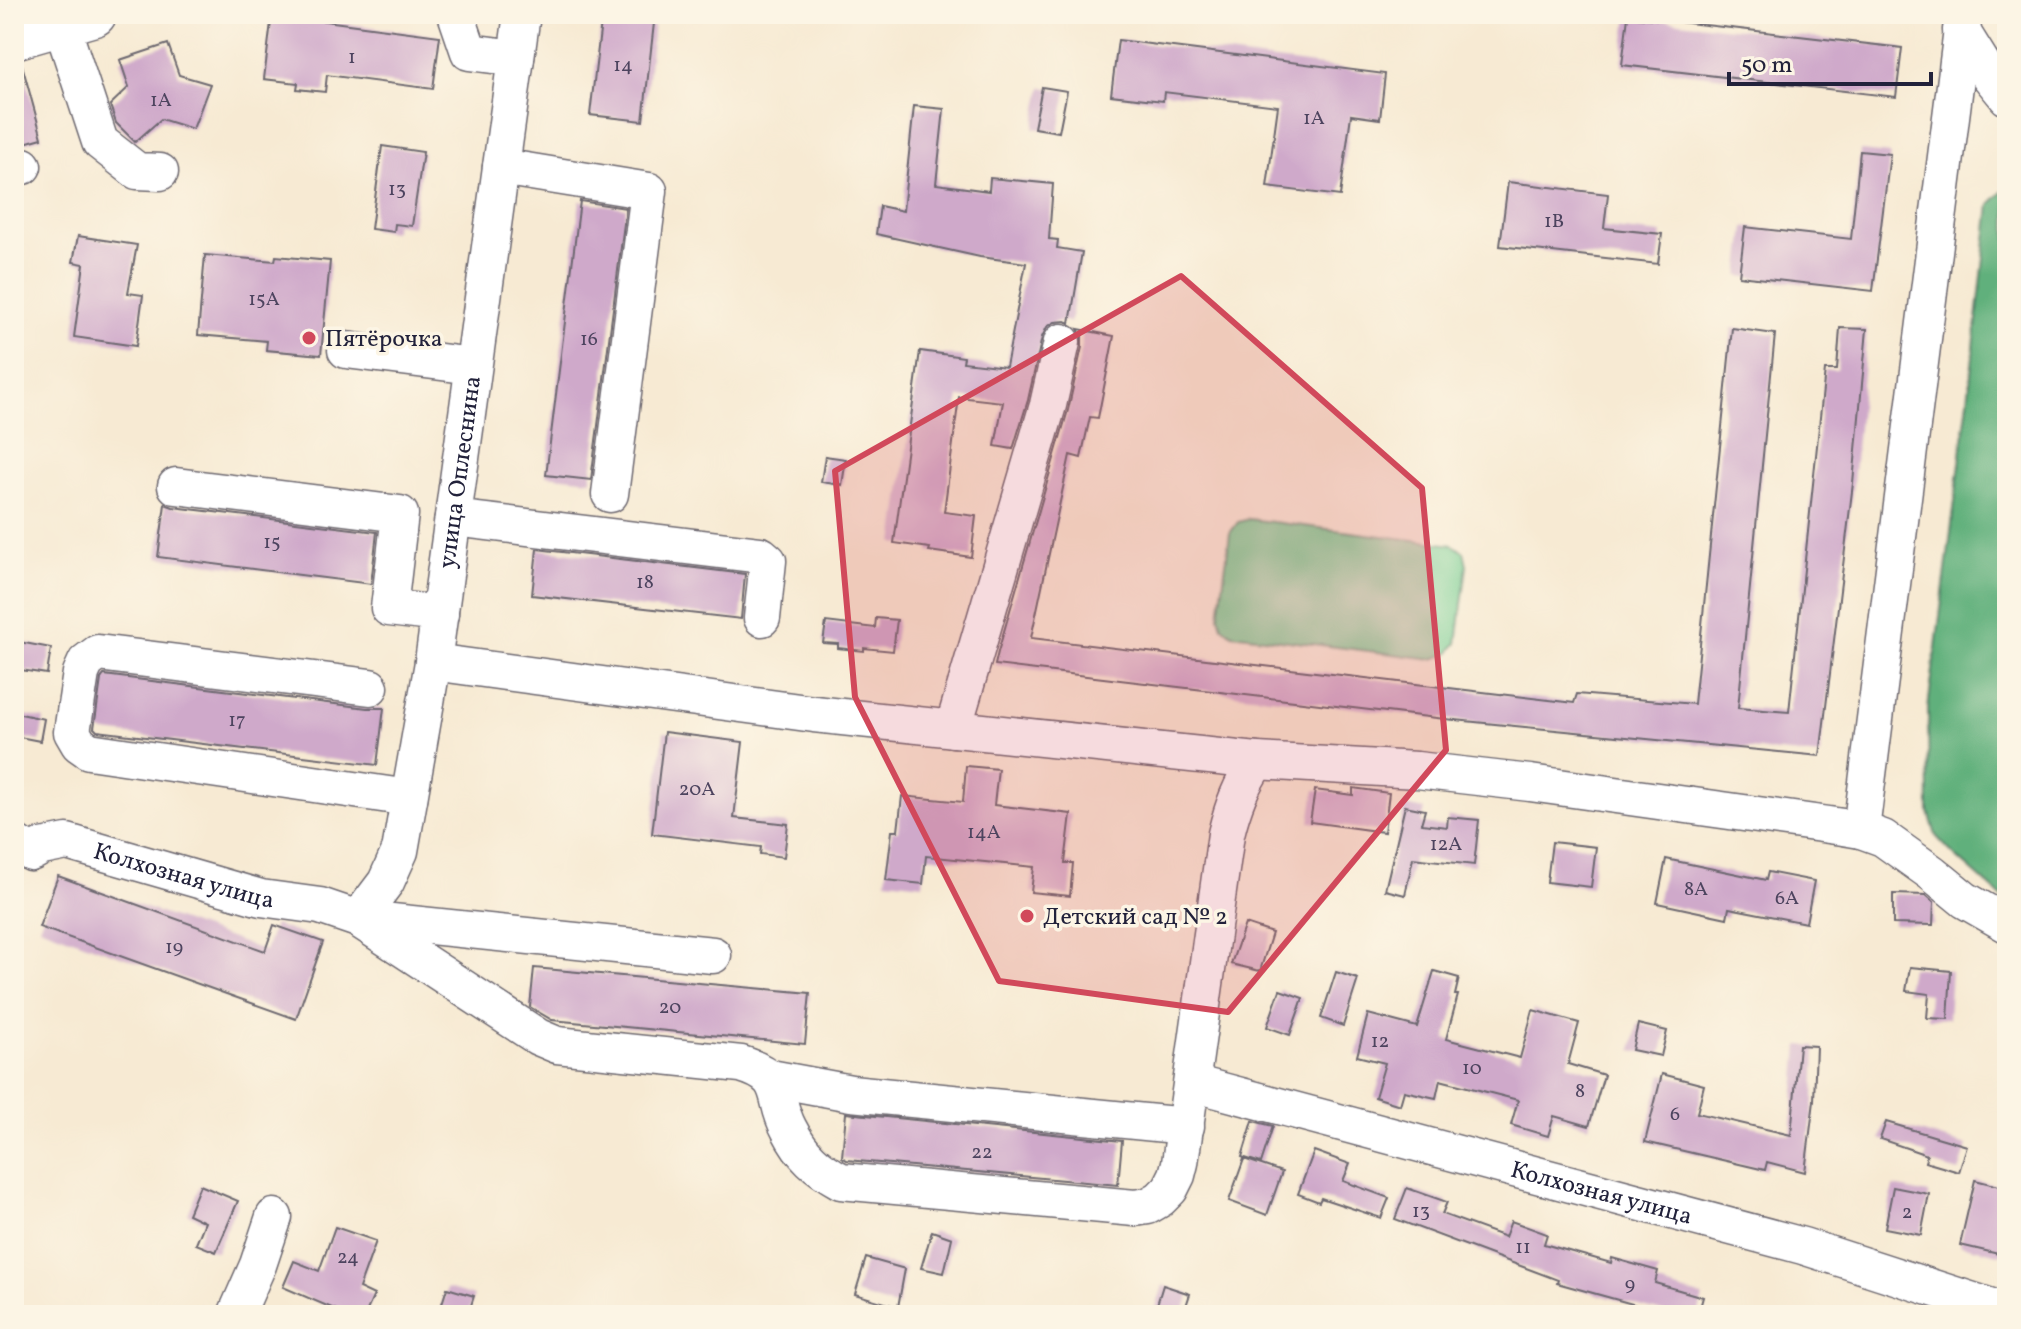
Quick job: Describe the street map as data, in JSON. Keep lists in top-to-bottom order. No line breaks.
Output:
{"streets":{"street":["улица Оплеснина","Колхозная улица"]},"crossings":[["улица Оплеснина","Колхозная улица"]],"places":["Пятёрочка","Детский сад № 2"],"house_numbers":["1","14","1А","1А","13","1В","15А","16","15","18","17","20А","14А","12А","8А","6А","19","20","12","10","8","6","22","13","2","11","24","9"],"scale_bar":"50 m"}
